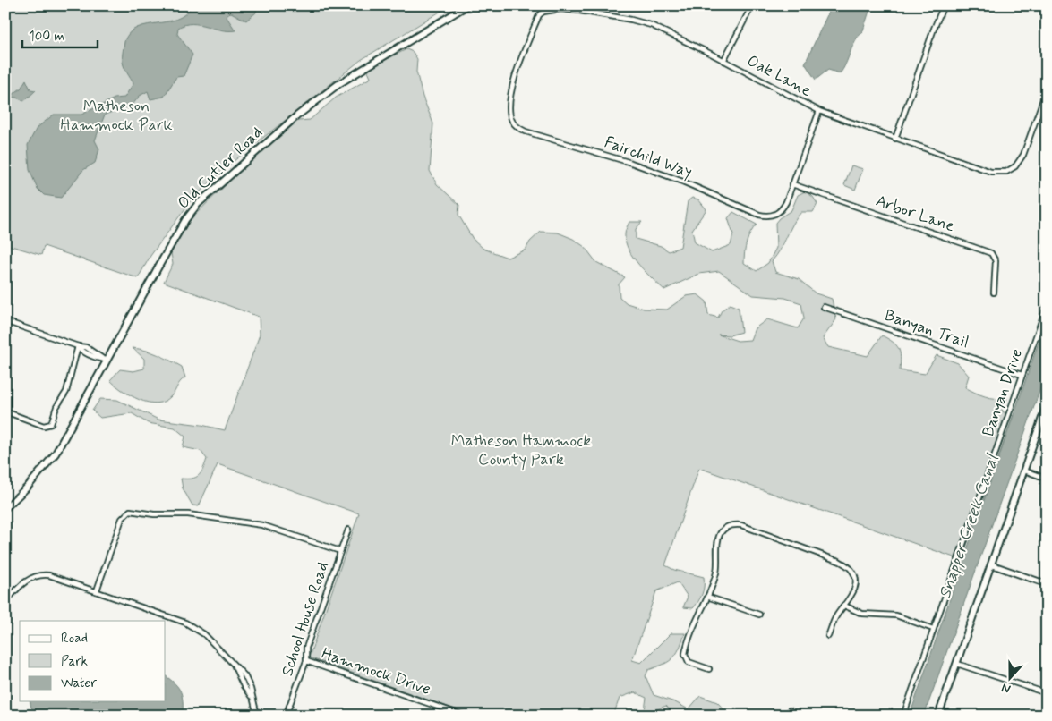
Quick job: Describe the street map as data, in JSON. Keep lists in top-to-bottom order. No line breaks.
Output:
{"streets":{"main road":["Old Cutler Road"],"street":["Oak Lane","Fairchild Way","Arbor Lane","Banyan Trail","Banyan Drive","School House Road","Hammock Drive"]},"crossings":[["Oak Lane","Fairchild Way"],["Fairchild Way","Arbor Lane"],["Banyan Trail","Banyan Drive"],["School House Road","Hammock Drive"]],"water":["Snapper Creek Canal"],"parks":["Matheson Hammock Park","Matheson Hammock County Park"],"legend":["Road","Park","Water"],"scale_bar":"100 m","north":"bottom"}
